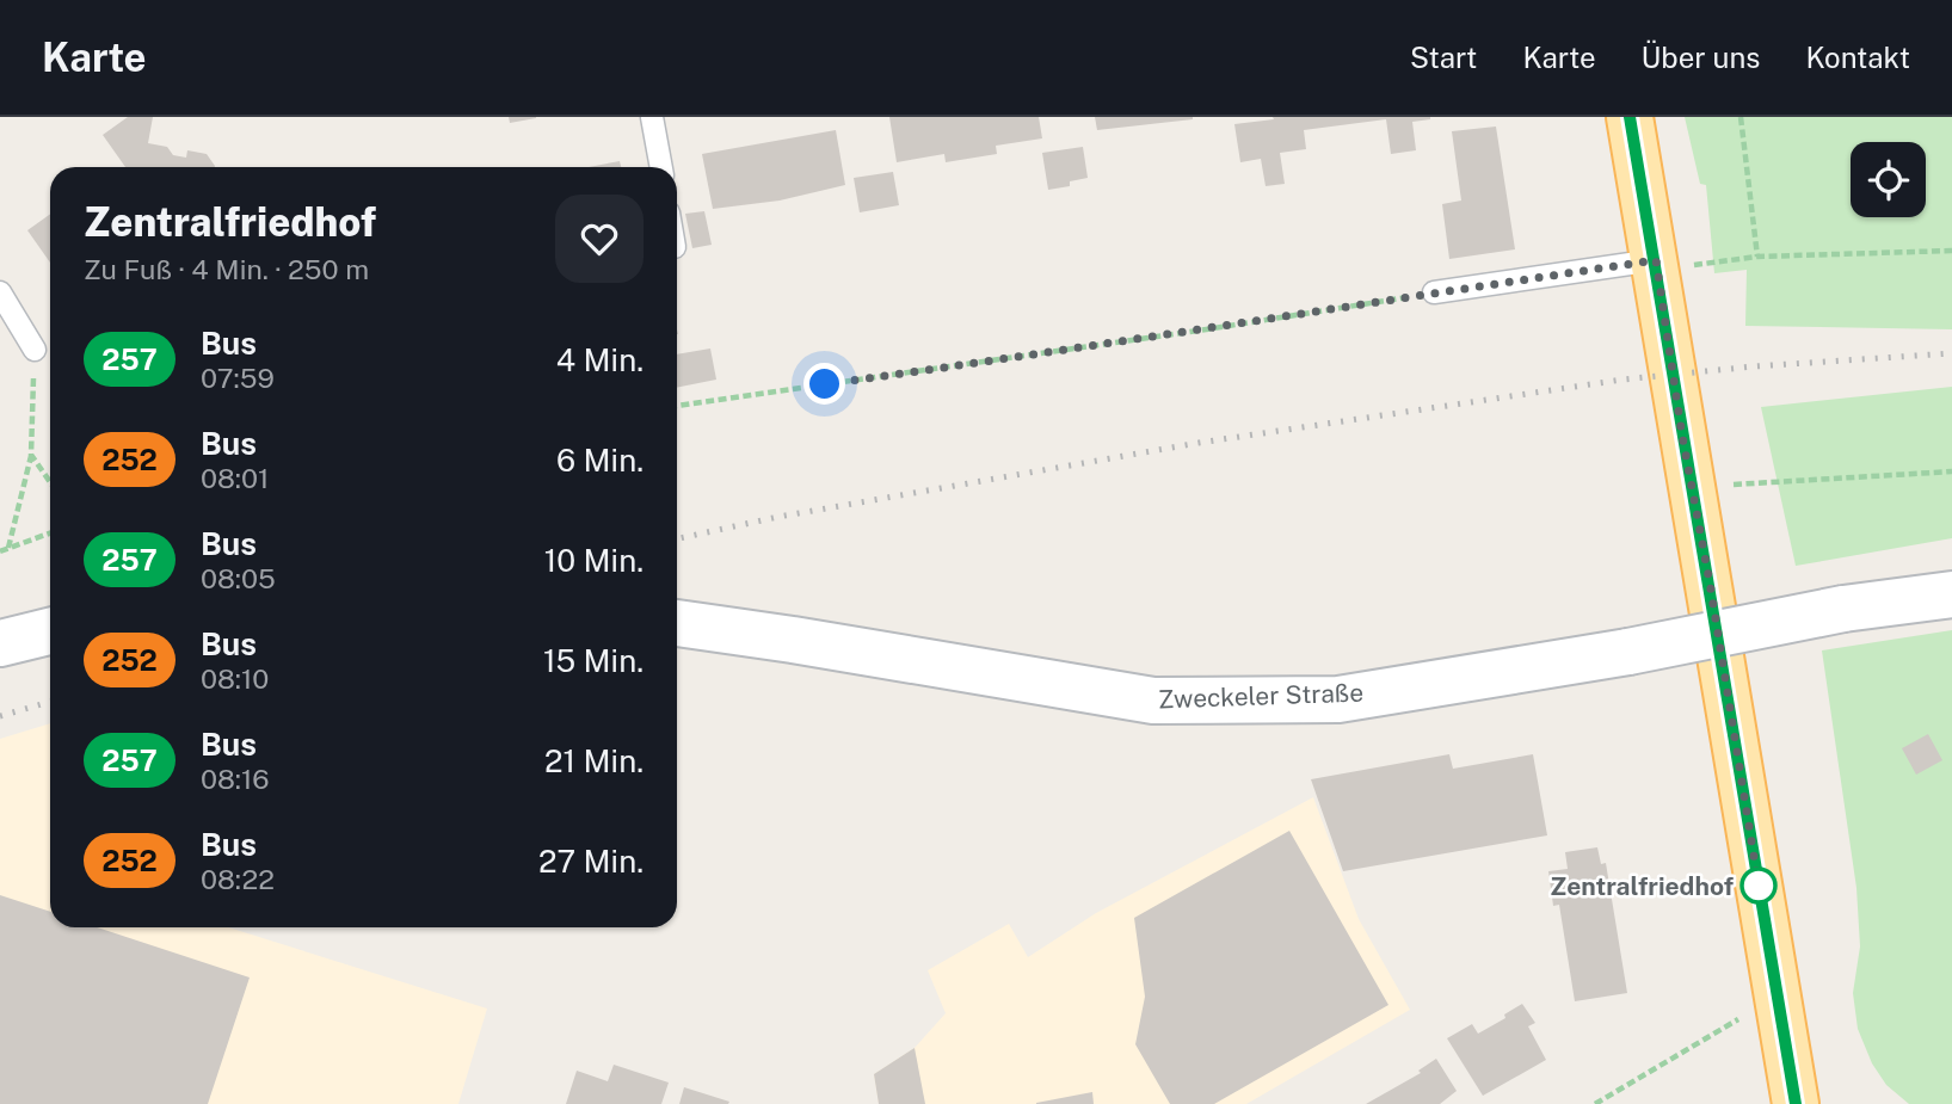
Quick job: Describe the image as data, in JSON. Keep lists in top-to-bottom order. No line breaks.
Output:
{"streets":{"street":["Zweckeler Straße"]},"places":["Zentralfriedhof"],"lines":["bus line 257"],"page":{"header":"Karte","nav":["Start","Karte","Über uns","Kontakt"],"heading":["Zentralfriedhof","Zu Fuß · 4 Min. · 250 m"],"list":[{"mark":"257","name":"Bus","note":"07:59","value":"4 Min."},{"mark":"252","name":"Bus","note":"08:01","value":"6 Min."},{"mark":"257","name":"Bus","note":"08:05","value":"10 Min."},{"mark":"252","name":"Bus","note":"08:10","value":"15 Min."},{"mark":"257","name":"Bus","note":"08:16","value":"21 Min."},{"mark":"252","name":"Bus","note":"08:22","value":"27 Min."}]}}
